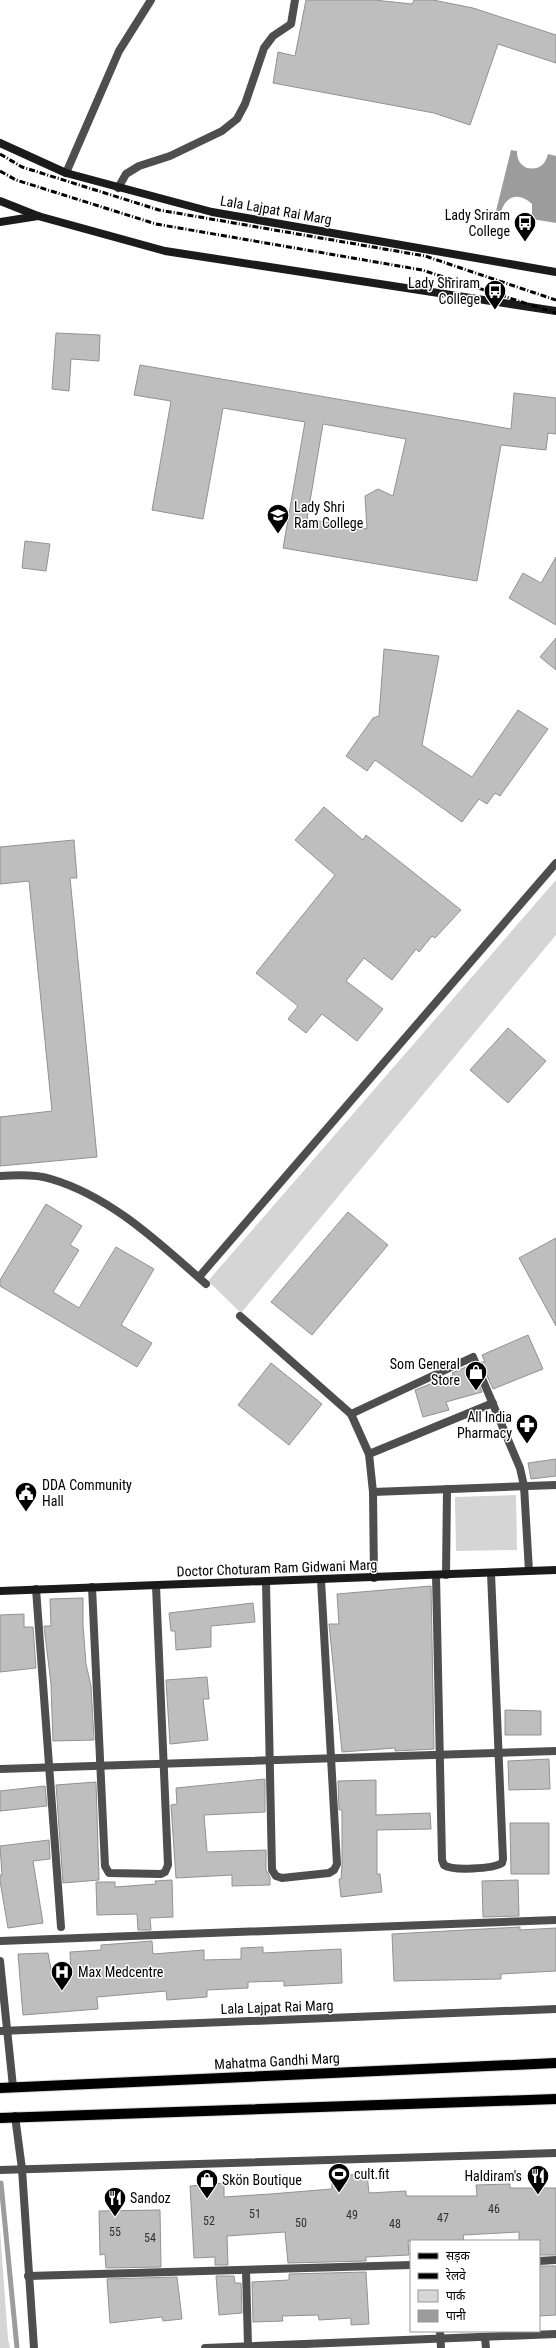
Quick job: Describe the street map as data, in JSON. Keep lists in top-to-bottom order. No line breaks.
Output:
{"streets":{"main road":["Lala Lajpat Rai Marg","Doctor Choturam Ram Gidwani Marg","Mahatma Gandhi Marg"]},"places":{"bus stop":["Lady Sriram College","Lady Shriram College"],"school or university":["Lady Shri Ram College"],"shop":["Som General Store","Skön Boutique"],"pharmacy":["All India Pharmacy"],"public building":["DDA Community Hall"],"hospital":["Max Medcentre"],"sports":["cult.fit"],"restaurant":["Haldiram's","Sandoz"]},"house_numbers":["46","51","49","47","52","50","48","55","54"],"legend":["सड़क","रेलवे","पार्क","पानी"]}
